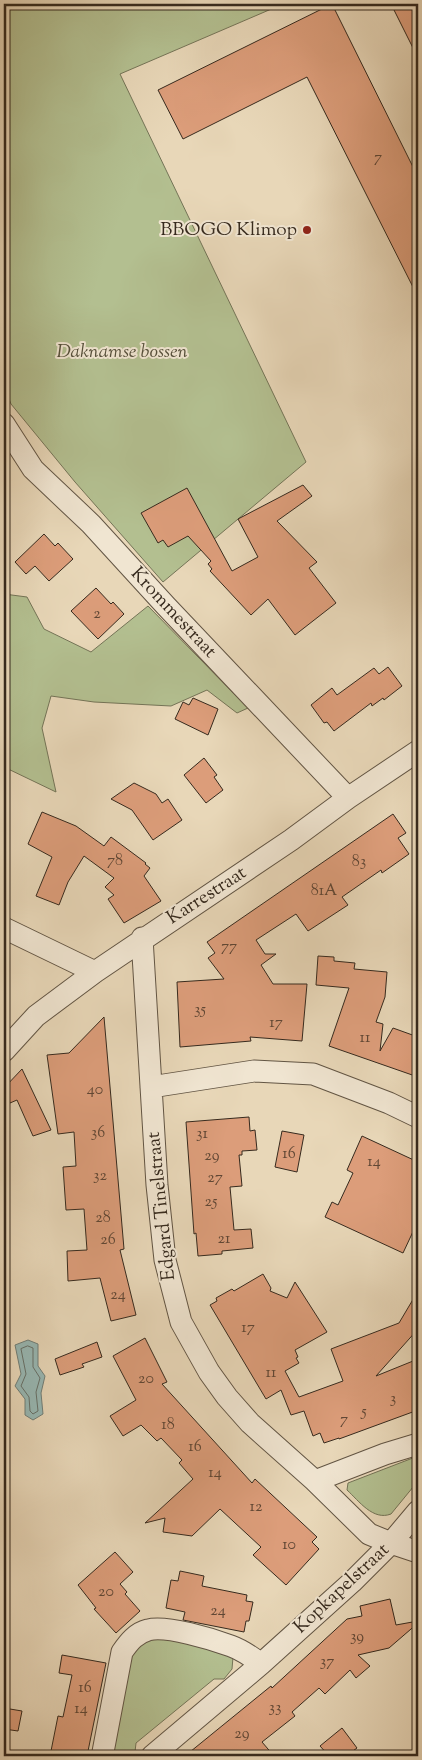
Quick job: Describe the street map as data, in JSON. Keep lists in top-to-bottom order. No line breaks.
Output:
{"streets":{"street":["Krommestraat","Karrestraat","Edgard Tinelstraat","Kopkapelstraat"]},"crossings":[["Krommestraat","Karrestraat"],["Karrestraat","Edgard Tinelstraat"],["Edgard Tinelstraat","Kopkapelstraat"]],"parks":["Daknamse bossen"],"places":["BBOGO Klimop"],"house_numbers":["7","2","78","83","81A","77","35","17","11","40","36","31","16","29","14","32","27","25","28","21","26","24","17","11","20","3","5","7","18","16","14","12","10","20","24","39","37","16","33","14","29"]}
